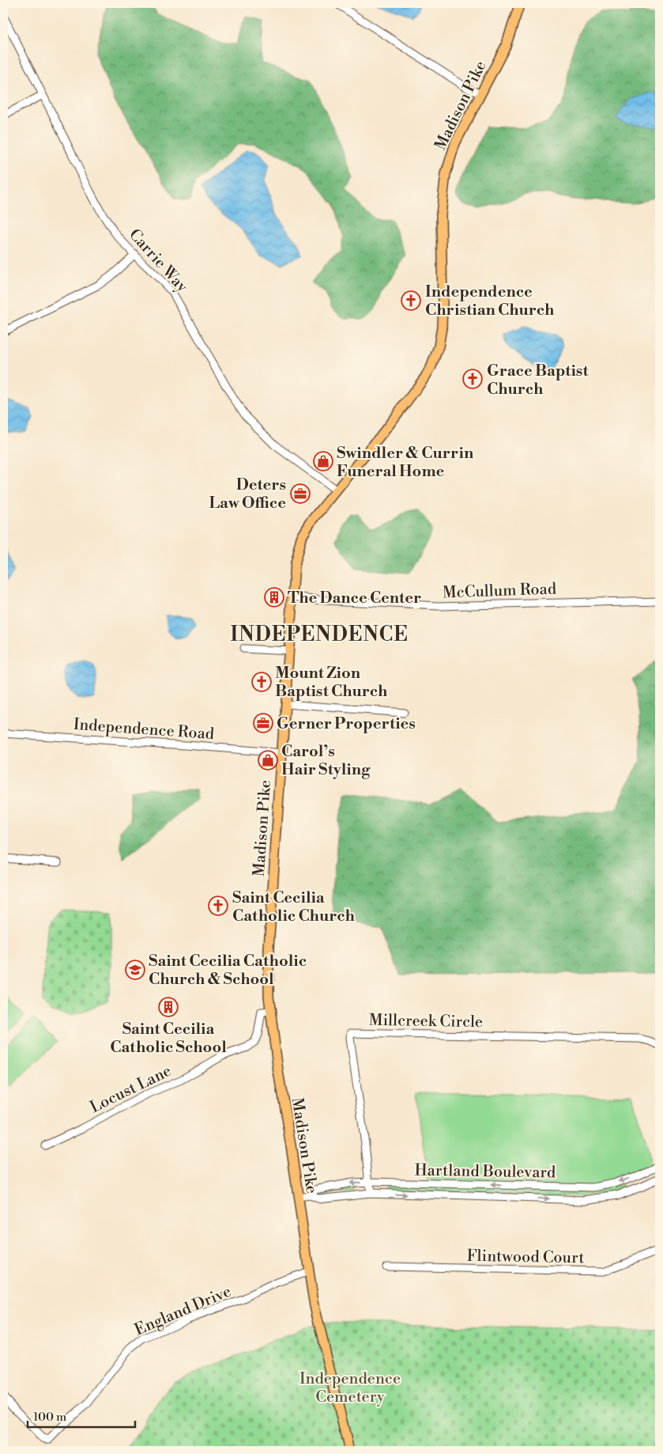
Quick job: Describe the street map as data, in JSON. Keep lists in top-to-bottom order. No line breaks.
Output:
{"streets":{"main road":["Madison Pike"],"street":["Carrie Way","McCullum Road","Independence Road","Millcreek Circle","Locust Lane","Hartland Boulevard","Flintwood Court","England Drive"]},"crossings":[["Madison Pike","Carrie Way"],["Madison Pike","McCullum Road"],["Madison Pike","Independence Road"],["Madison Pike","Locust Lane"],["Madison Pike","Hartland Boulevard"],["Madison Pike","England Drive"],["Millcreek Circle","Hartland Boulevard"]],"districts":["INDEPENDENCE"],"parks":["Independence Cemetery"],"places":{"church":["Independence Christian Church","Grace Baptist Church","Mount Zion Baptist Church","Saint Cecilia Catholic Church"],"shop":["Swindler & Currin Funeral Home","Carol’s Hair Styling"],"office":["Deters Law Office","Gerner Properties"],"building":["The Dance Center","Saint Cecilia Catholic School"],"school or university":["Saint Cecilia Catholic Church & School"]},"scale_bar":"100 m"}
